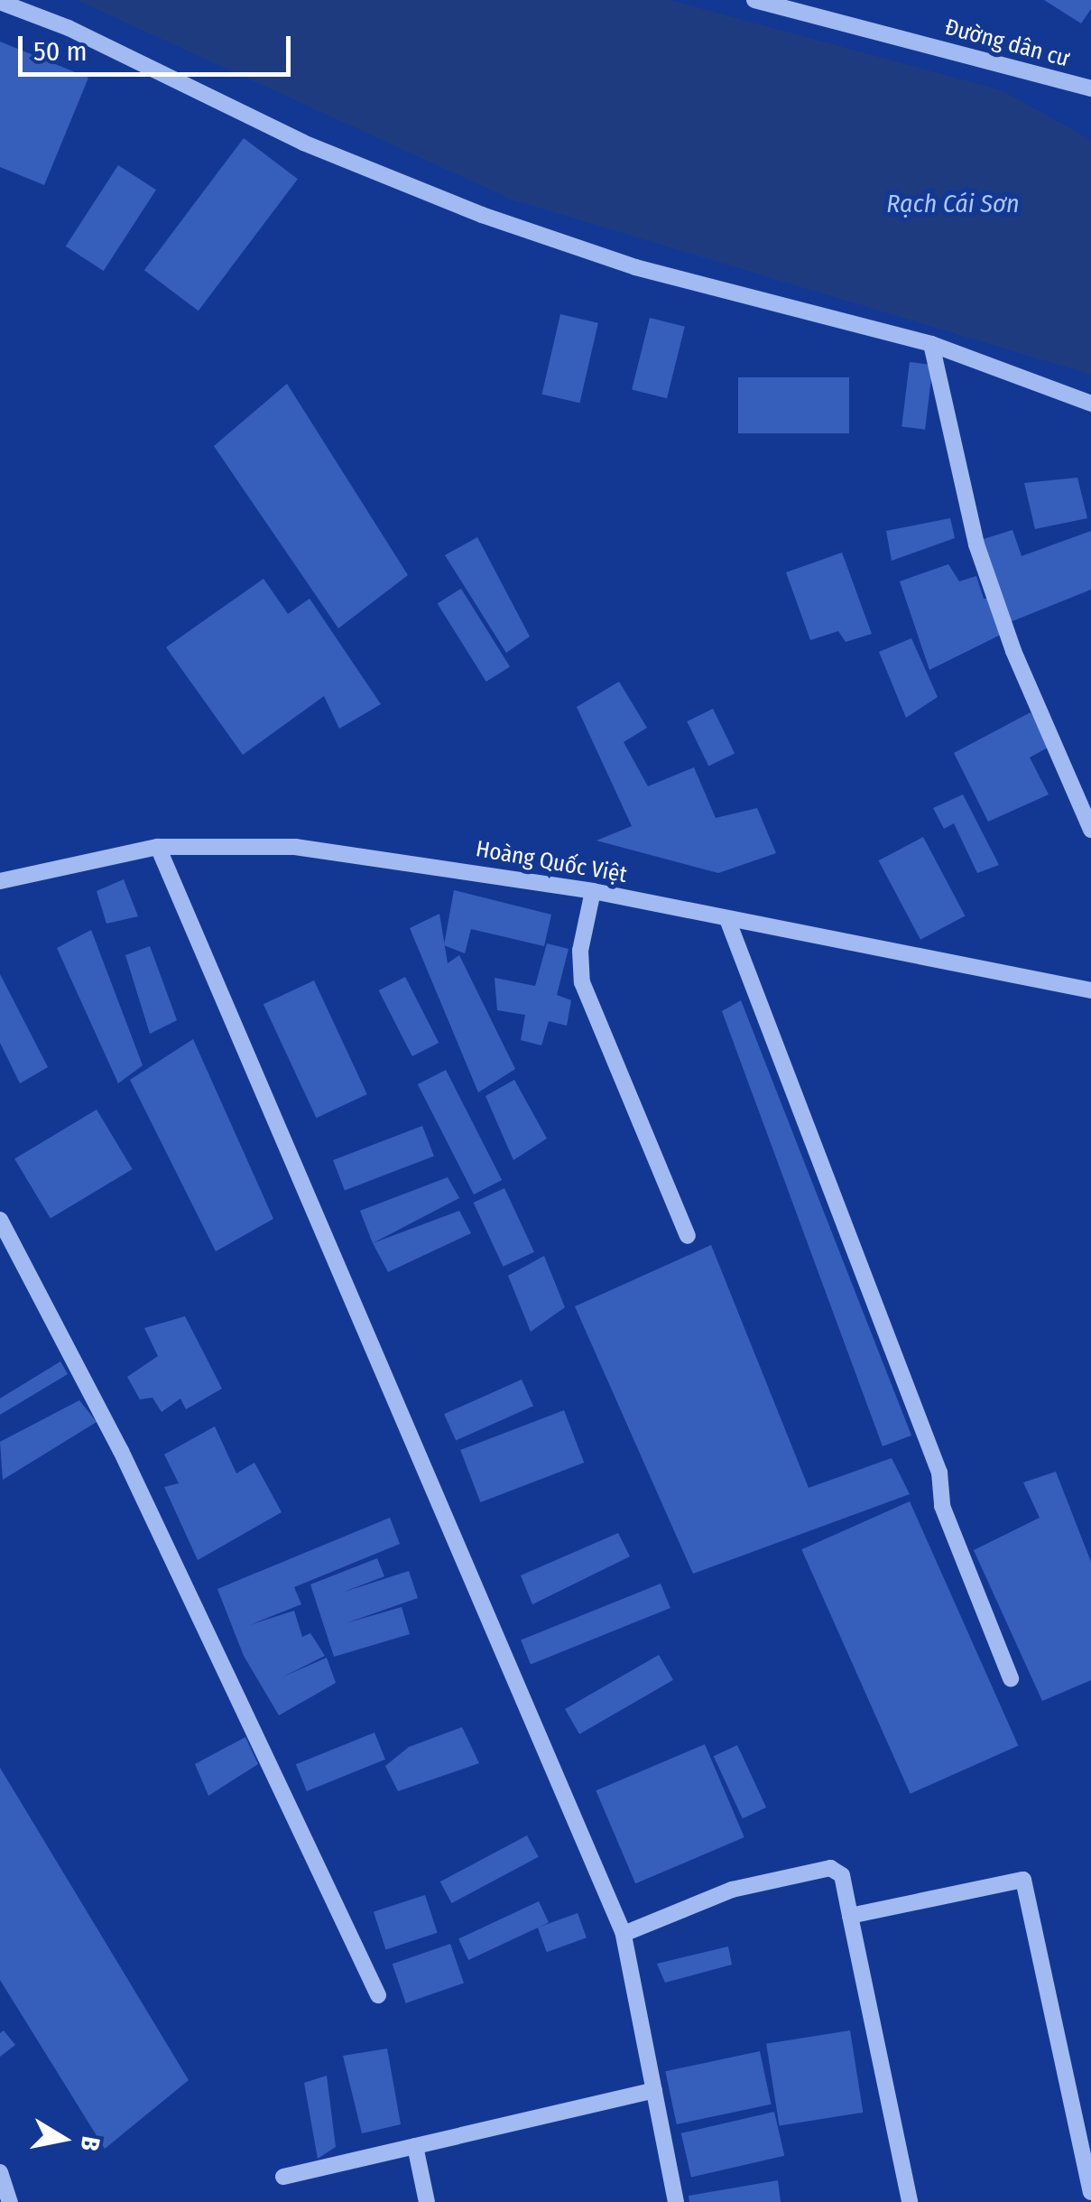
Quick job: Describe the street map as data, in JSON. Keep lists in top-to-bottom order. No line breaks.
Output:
{"streets":{"street":["Đường dân cư","Hoàng Quốc Việt"]},"water":["Rạch Cái Sơn"],"scale_bar":"50 m","north":"right"}
